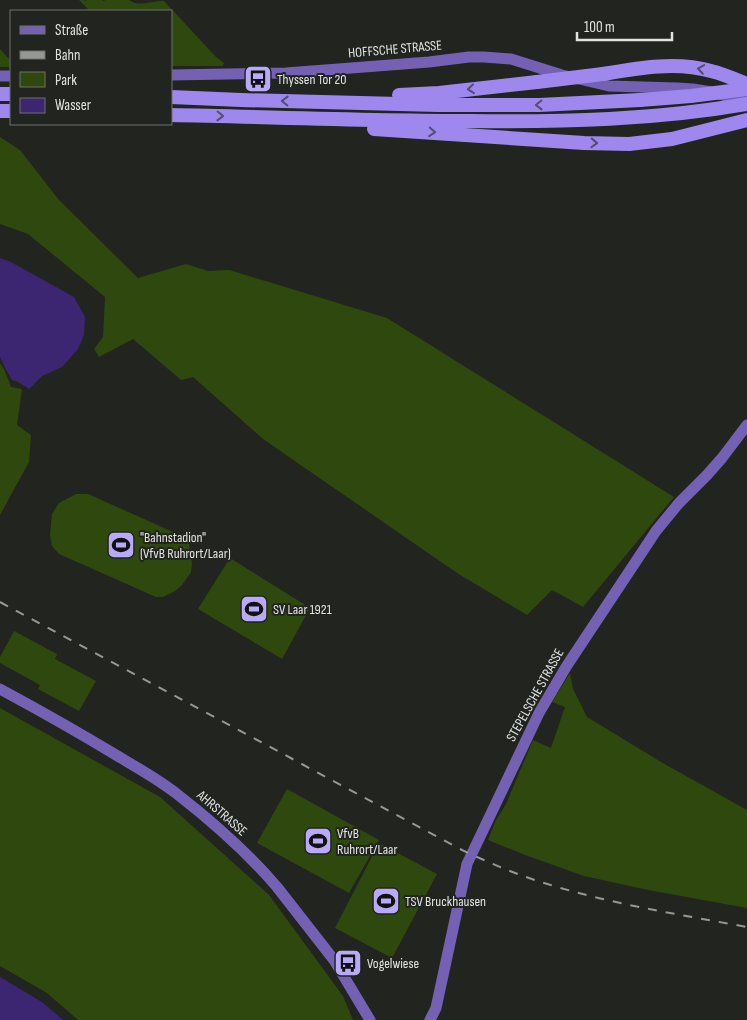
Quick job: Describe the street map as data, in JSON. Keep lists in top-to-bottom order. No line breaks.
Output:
{"streets":{"street":["HOFFSCHE STRASSE","STEPELSCHE STRASSE","AHRSTRASSE"]},"places":{"bus stop":["Thyssen Tor 20","Vogelwiese"],"sports":["\"Bahnstadion\" (VfvB Ruhrort/Laar)","SV Laar 1921","VfvB Ruhrort/Laar","TSV Bruckhausen"]},"legend":["Straße","Bahn","Park","Wasser"],"scale_bar":"100 m"}
